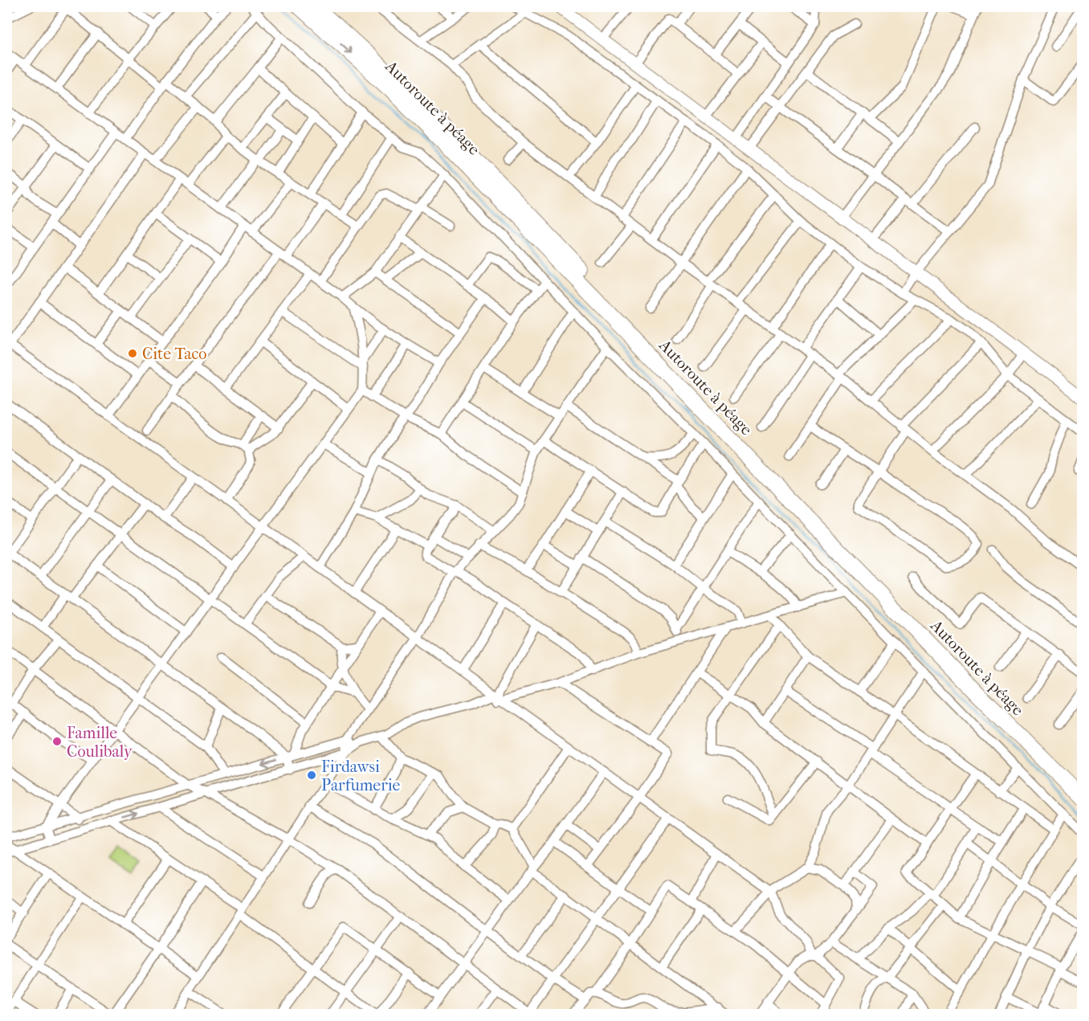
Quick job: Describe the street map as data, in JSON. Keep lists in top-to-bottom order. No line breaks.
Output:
{"streets":{"highway":["Autoroute à péage"]},"places":["Cite Taco","Famille Coulibaly","Firdawsi Parfumerie"]}
